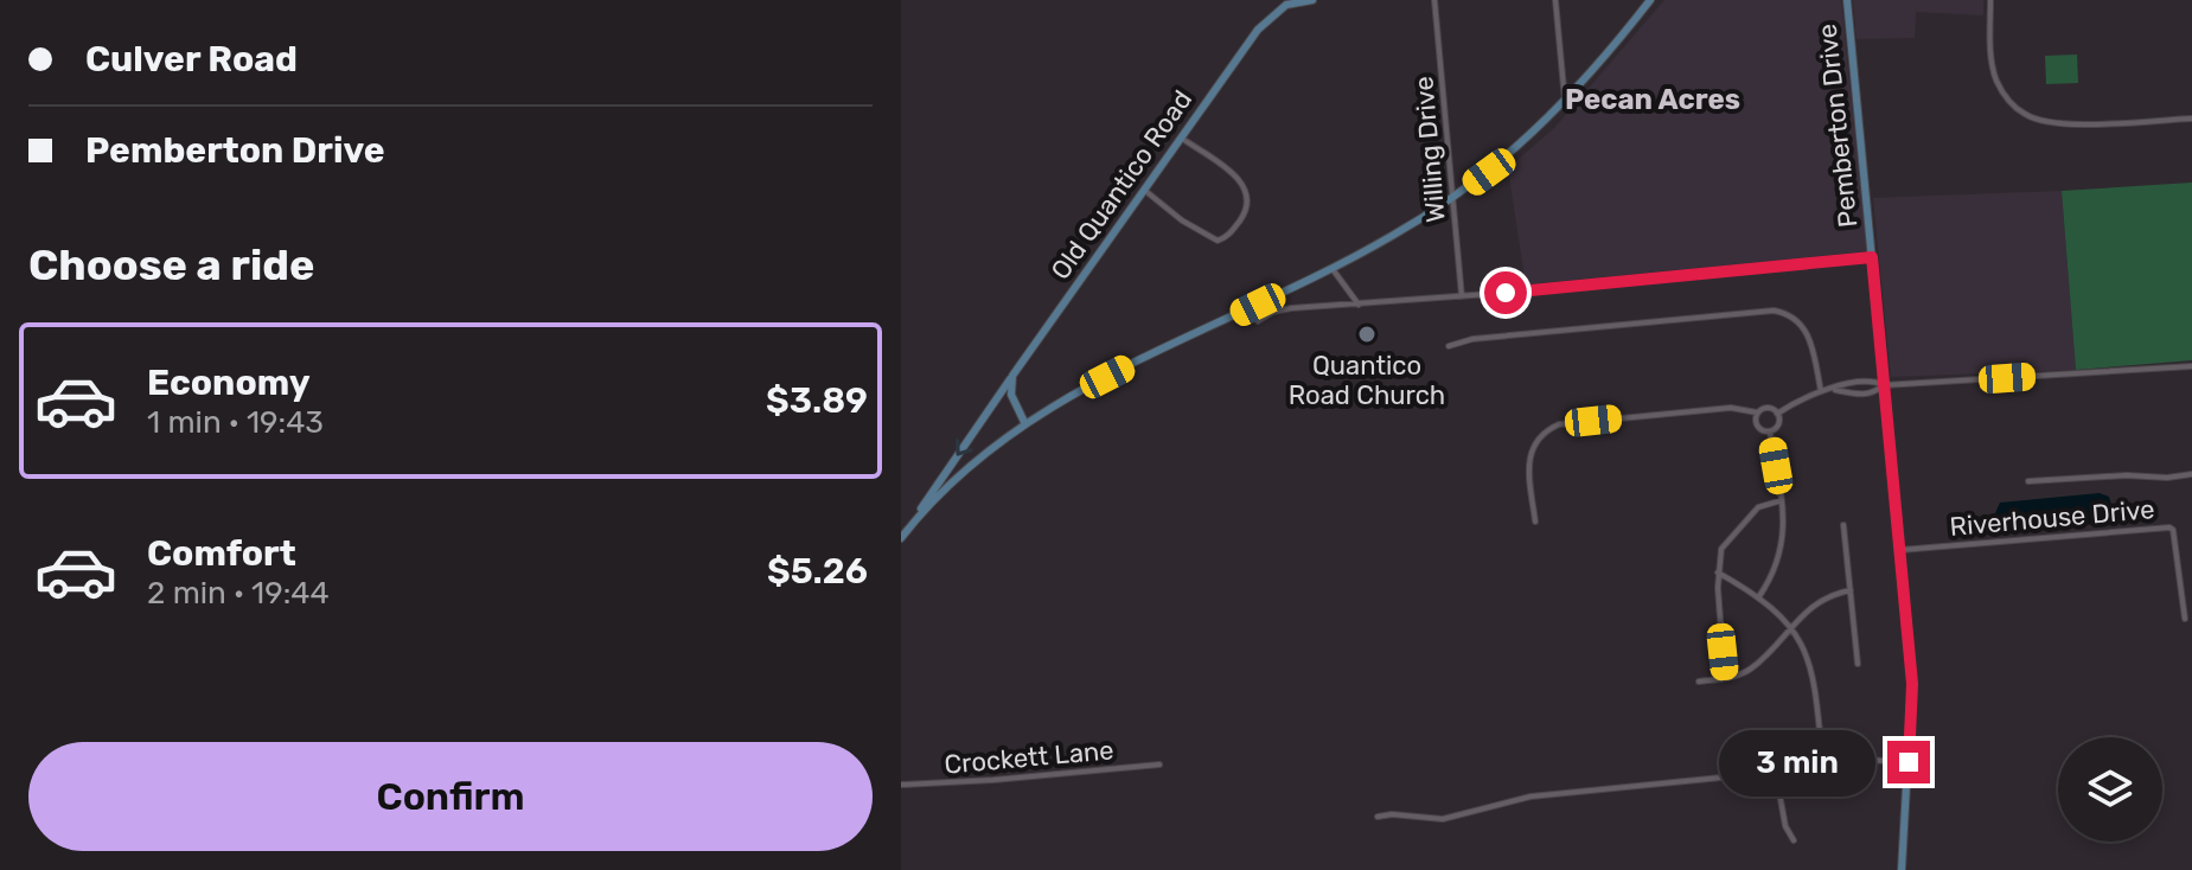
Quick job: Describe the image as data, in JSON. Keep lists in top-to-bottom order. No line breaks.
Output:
{"streets":{"street":["Pemberton Drive","Willing Drive","Old Quantico Road","Riverhouse Drive","Crockett Lane"]},"crossings":[["Pemberton Drive","Riverhouse Drive"]],"districts":["Pecan Acres"],"places":["Quantico Road Church"],"page":{"banner":["Culver Road","Pemberton Drive"],"heading":"Choose a ride","list":[{"name":"Economy","note":"1 min · 19:43","value":"$3.89"},{"name":"Comfort","note":"2 min · 19:44","value":"$5.26"}],"buttons":"Confirm","bubble":"3 min"}}
